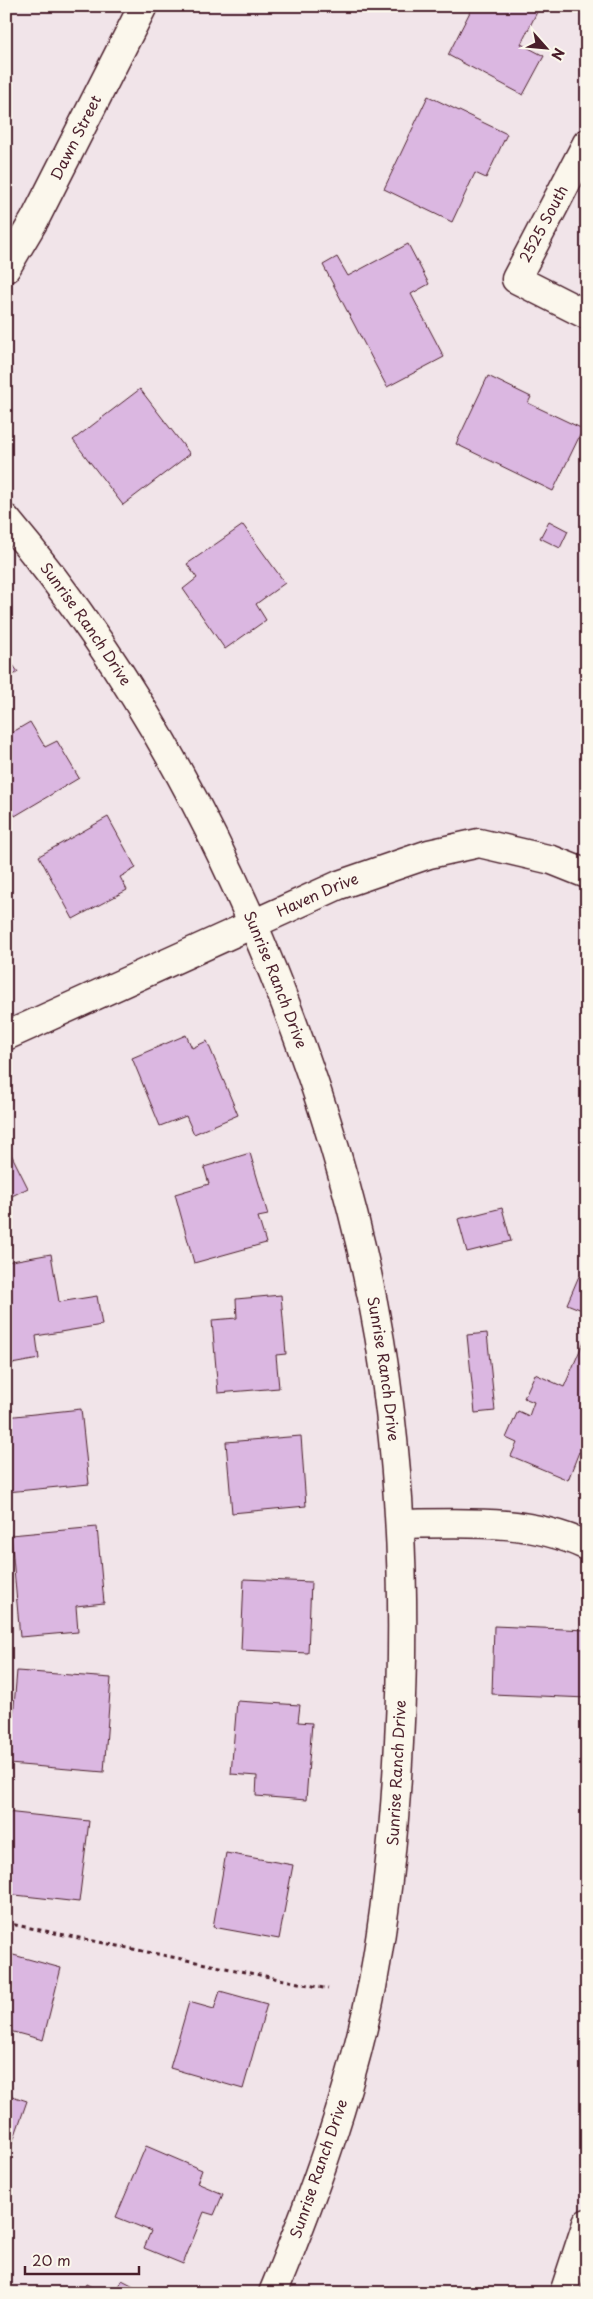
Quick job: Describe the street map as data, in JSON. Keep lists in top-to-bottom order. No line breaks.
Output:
{"streets":{"street":["Dawn Street","2525 South","Sunrise Ranch Drive","Haven Drive"]},"crossings":[["Sunrise Ranch Drive","Haven Drive"]],"scale_bar":"20 m","north":"bottom right"}
